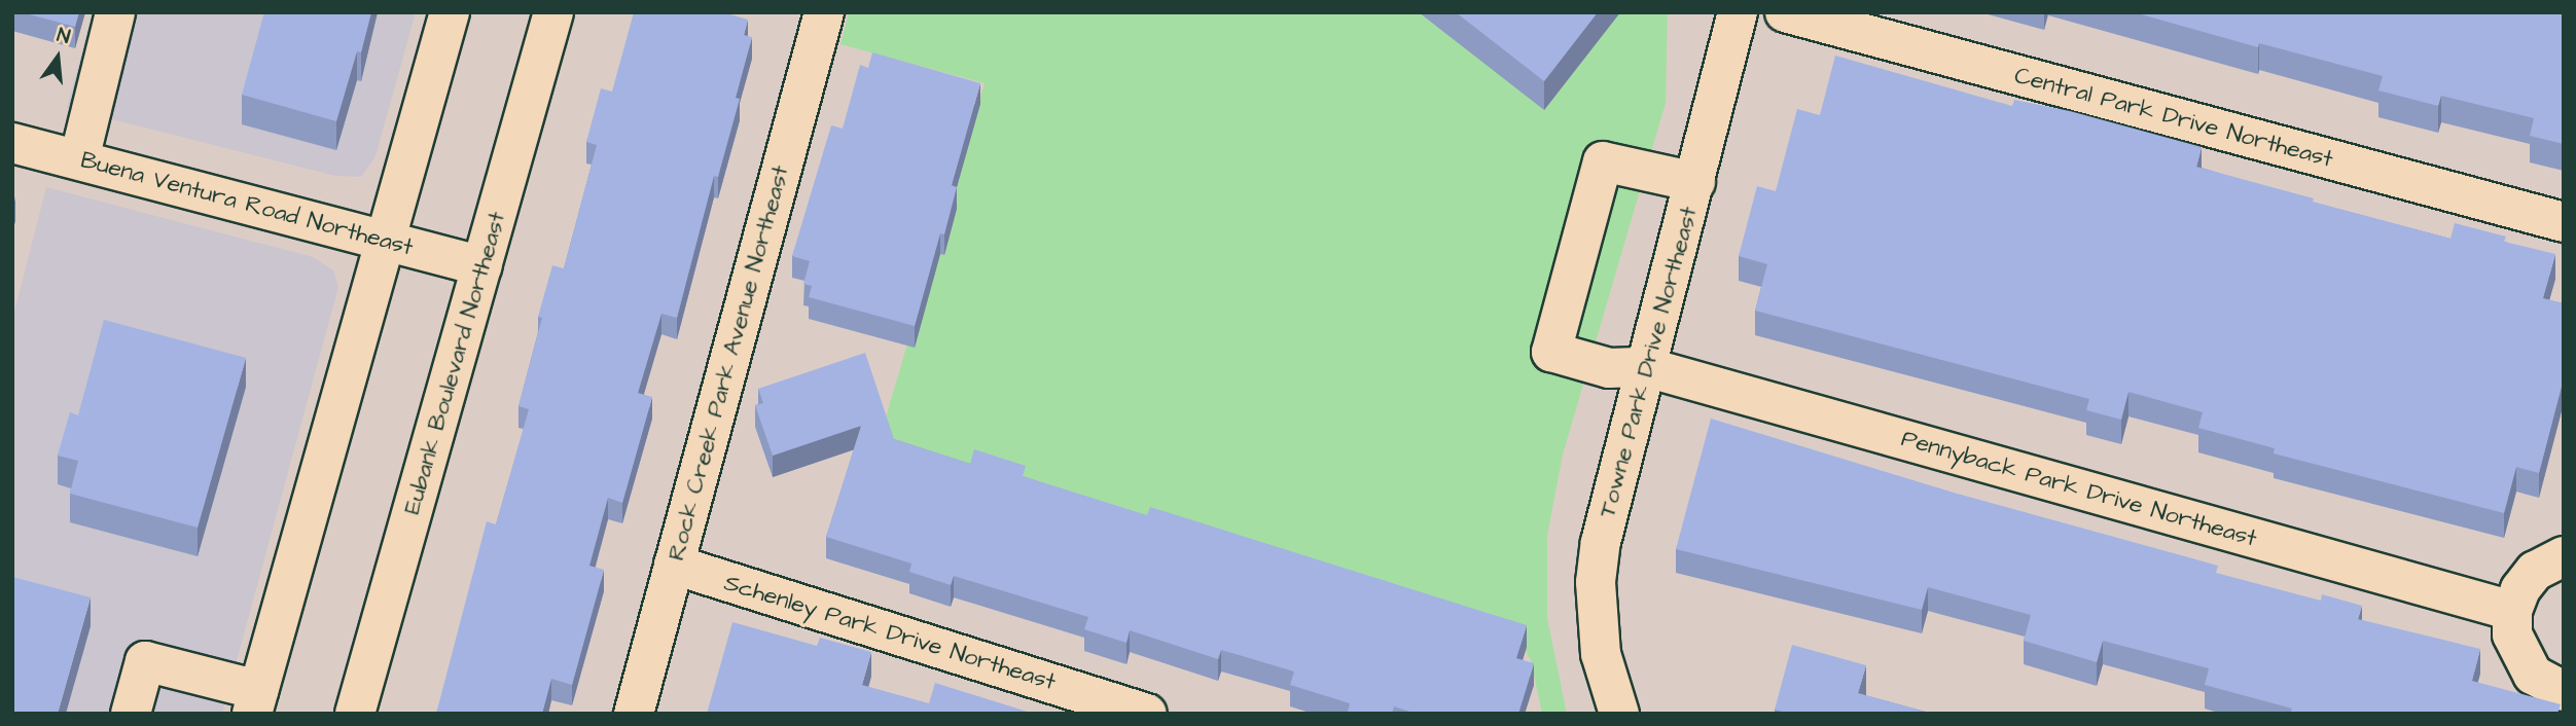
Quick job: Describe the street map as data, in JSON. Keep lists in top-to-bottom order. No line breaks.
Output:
{"streets":{"street":["Central Park Drive Northeast","Buena Ventura Road Northeast","Towne Park Drive Northeast","Eubank Boulevard Northeast","Rock Creek Park Avenue Northeast","Pennyback Park Drive Northeast","Schenley Park Drive Northeast"]},"crossings":[["Buena Ventura Road Northeast","Eubank Boulevard Northeast"],["Towne Park Drive Northeast","Pennyback Park Drive Northeast"],["Rock Creek Park Avenue Northeast","Schenley Park Drive Northeast"]],"north":"top"}
